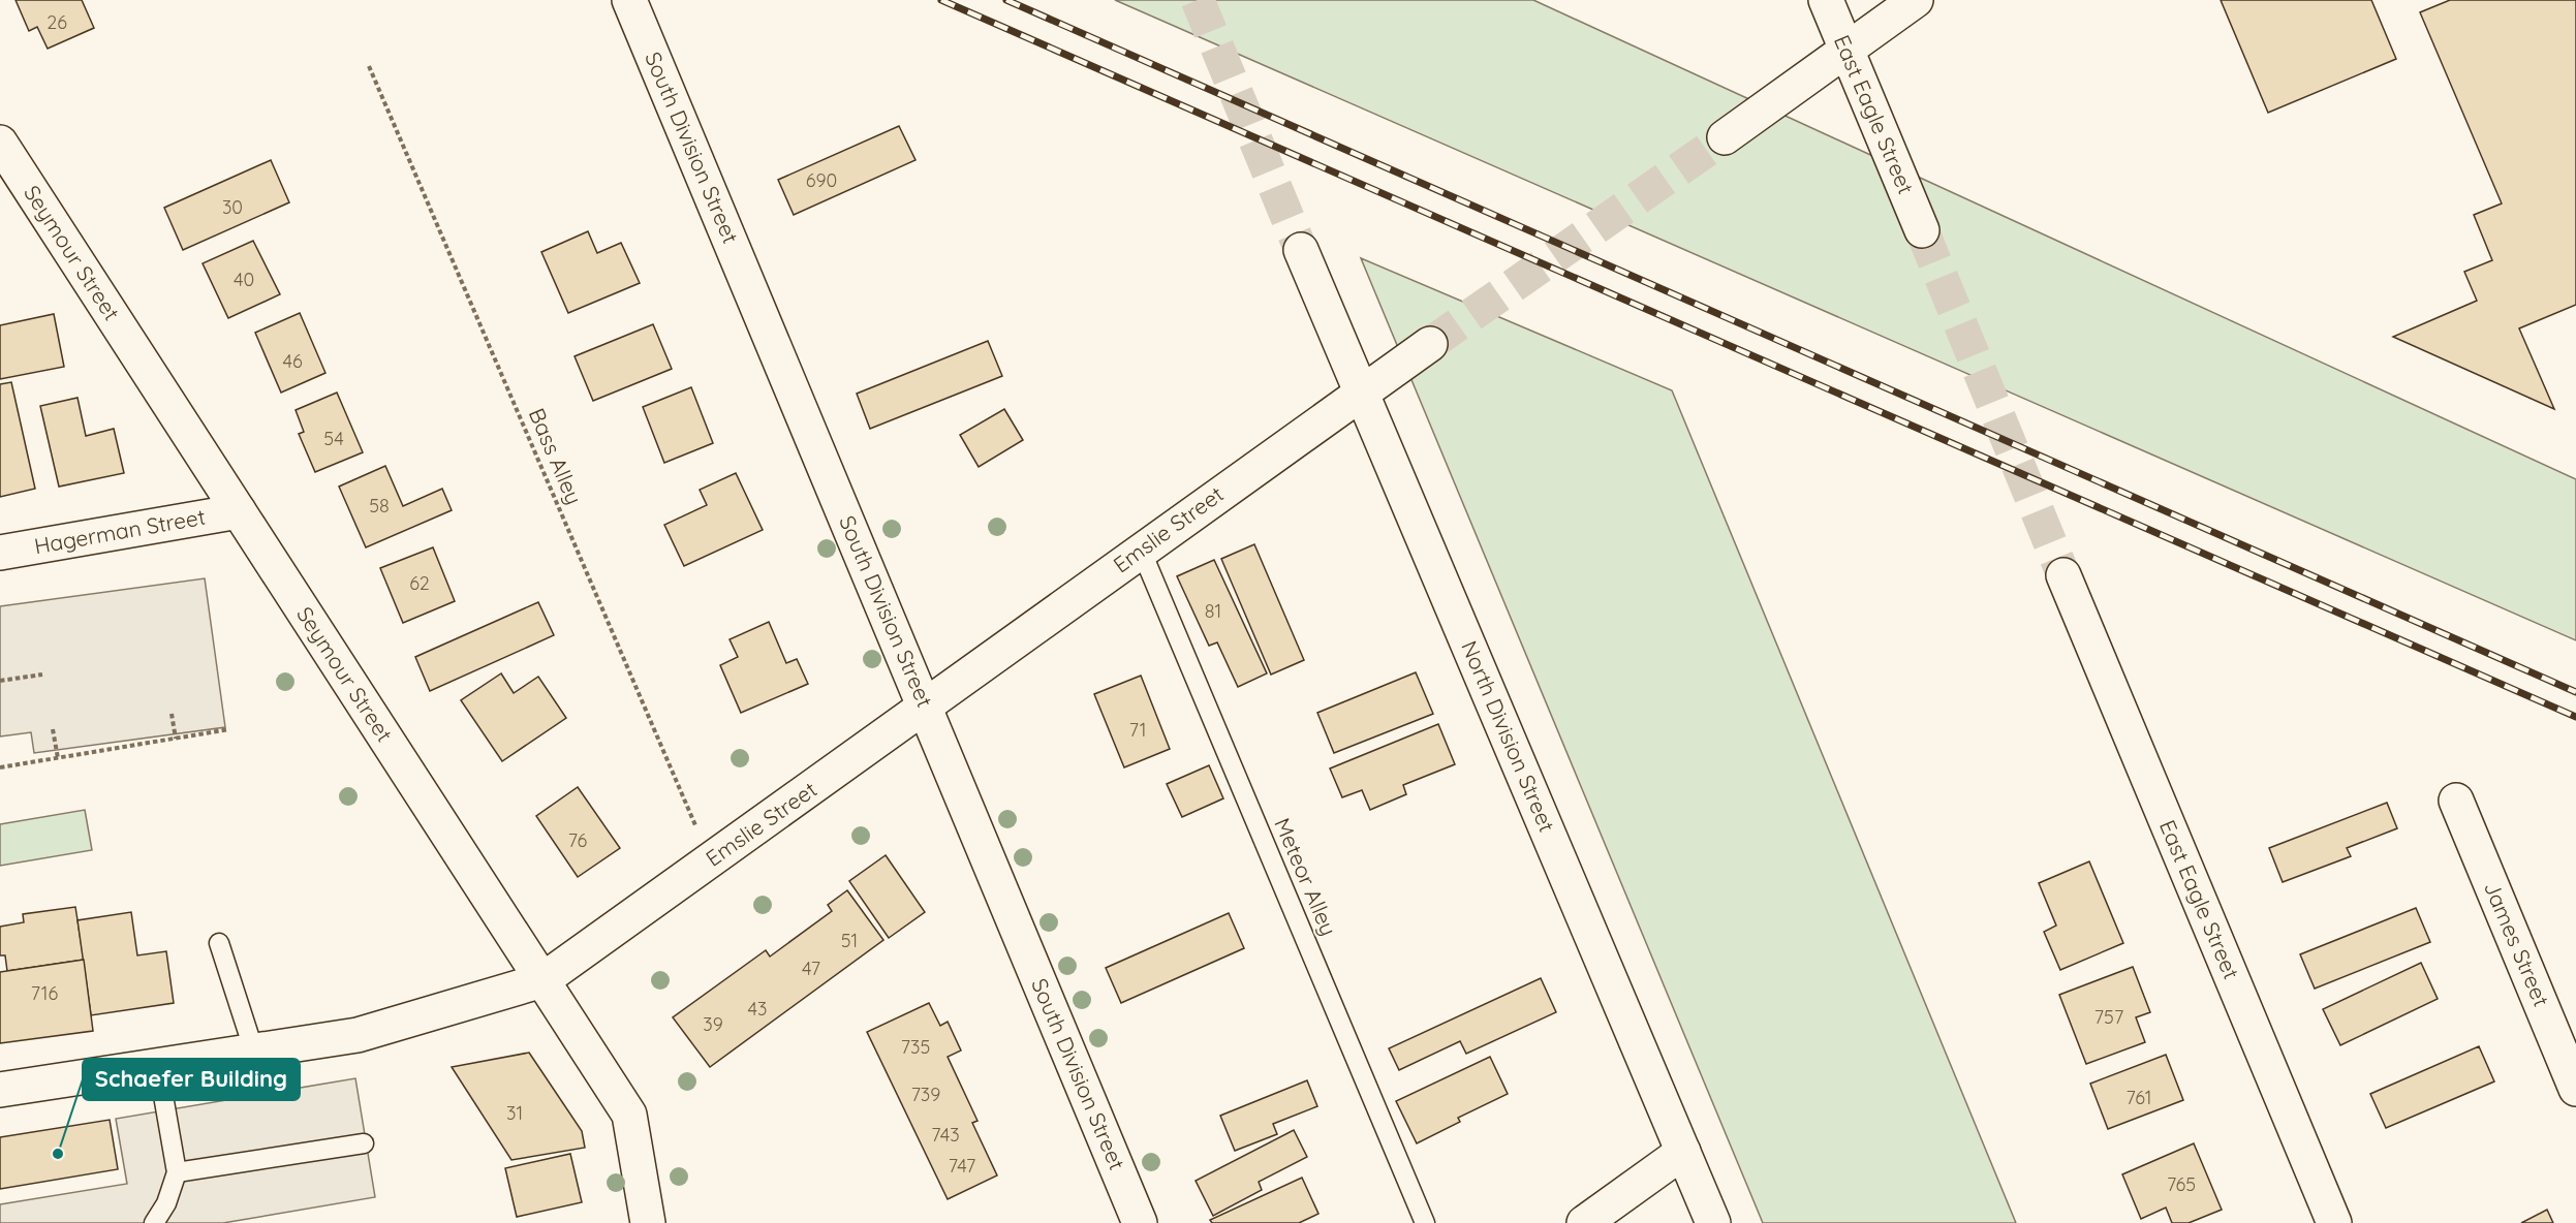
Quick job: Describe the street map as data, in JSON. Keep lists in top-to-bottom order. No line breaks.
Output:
{"streets":{"street":["East Eagle Street","South Division Street","Seymour Street","Emslie Street","Hagerman Street","North Division Street","James Street"],"lane":["Meteor Alley"],"path":["Bass Alley"]},"crossings":[["South Division Street","Emslie Street"],["Seymour Street","Emslie Street"],["Seymour Street","Hagerman Street"],["Bass Alley","Emslie Street"],["Emslie Street","North Division Street"],["Emslie Street","Meteor Alley"]],"places":["Schaefer Building"],"house_numbers":["26","690","30","40","46","54","58","62","81","71","76","51","47","716","43","757","39","735","739","761","31","743","747","765"]}
